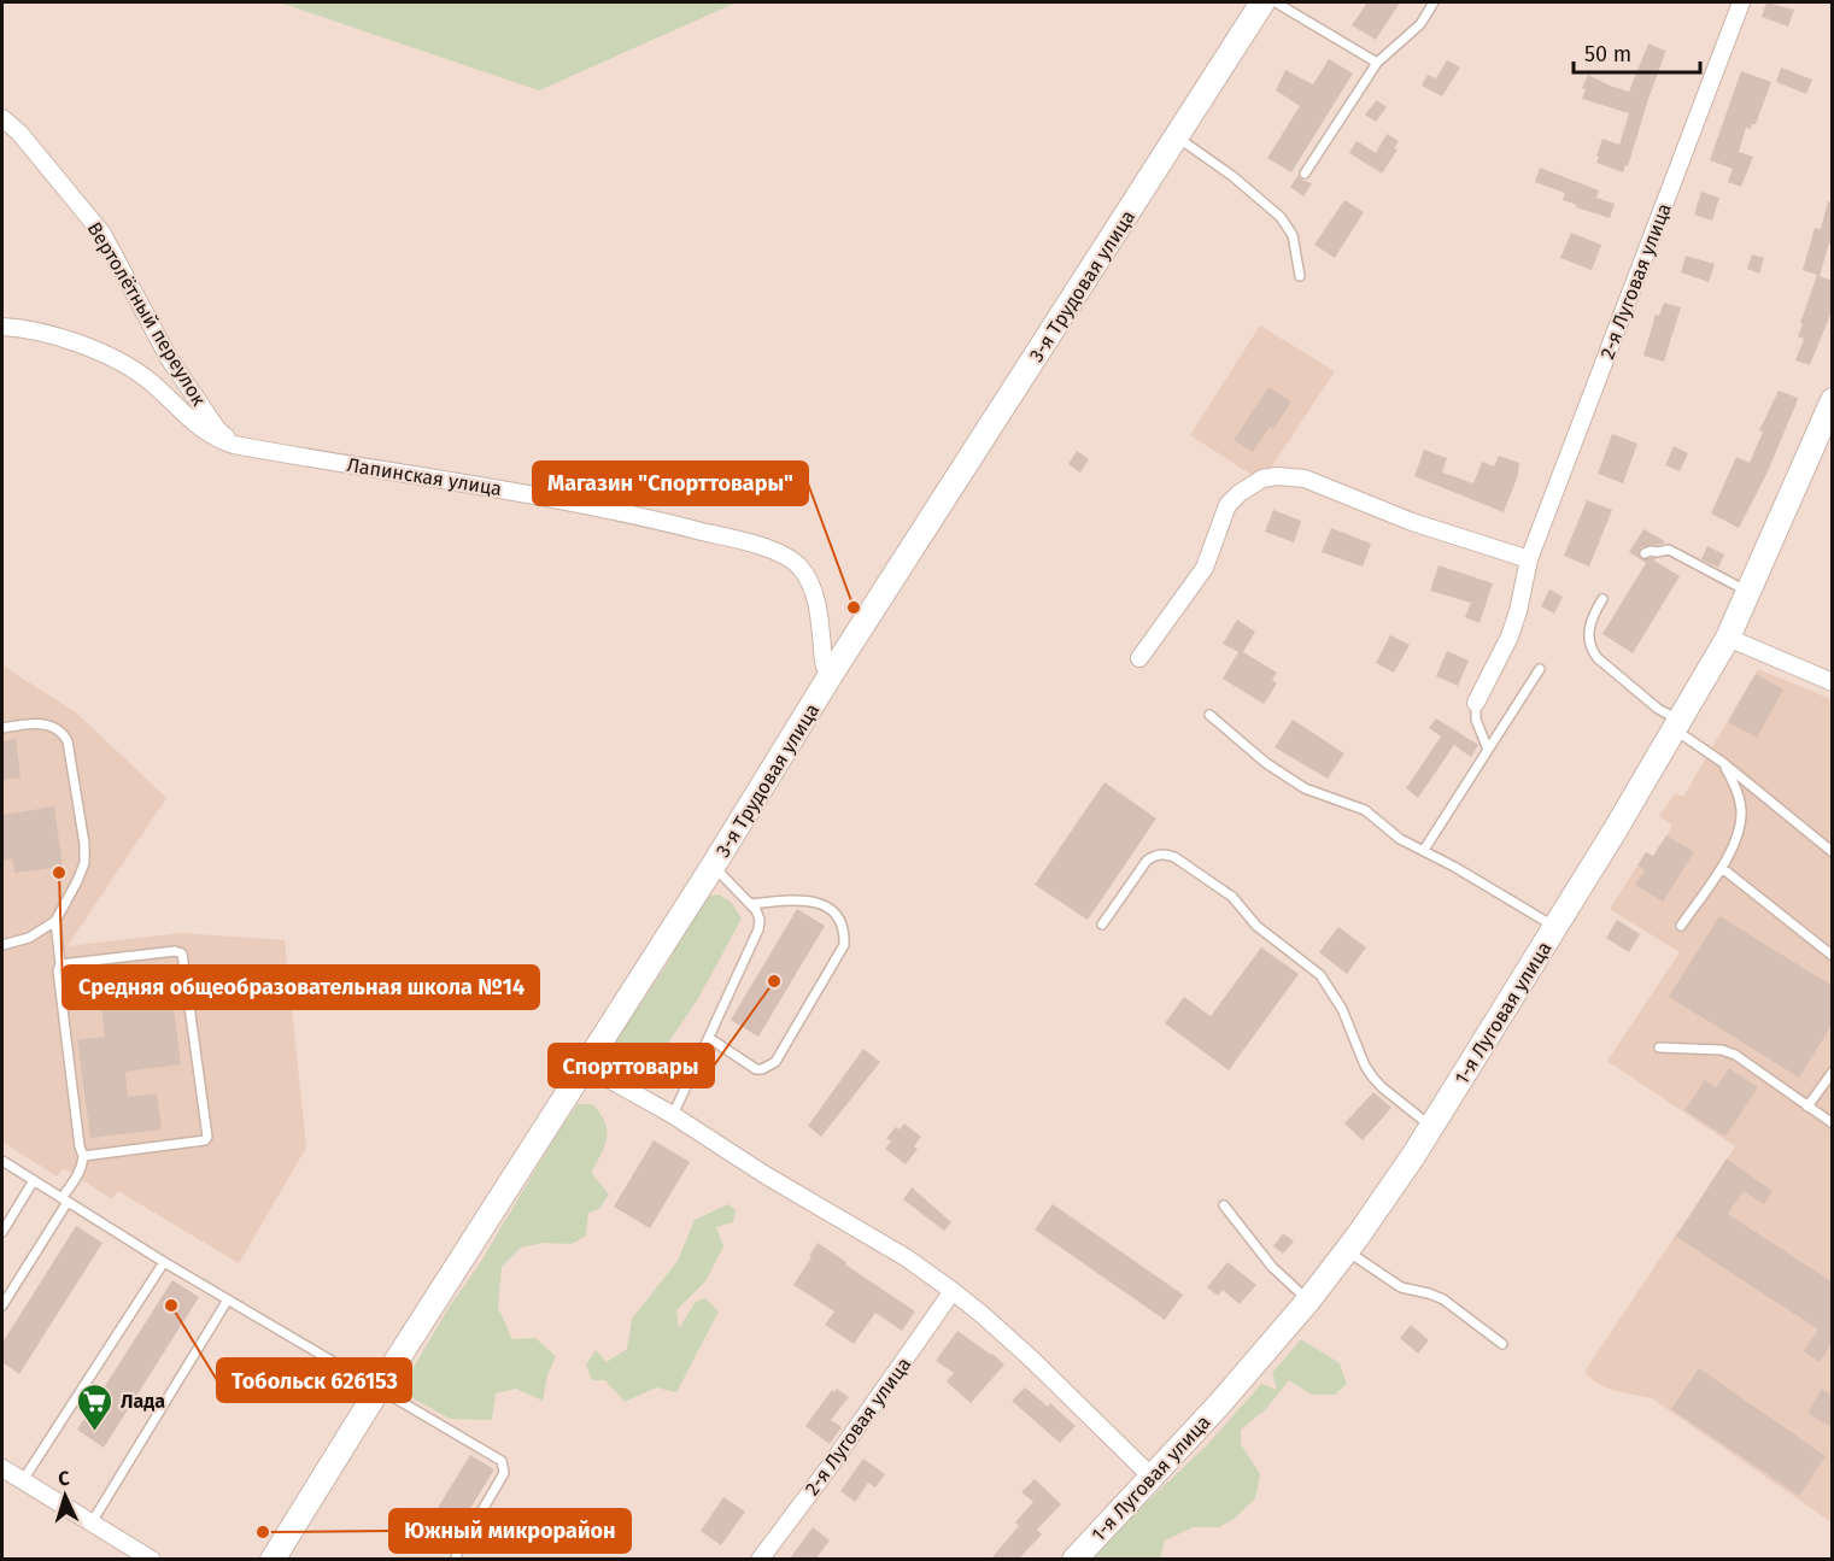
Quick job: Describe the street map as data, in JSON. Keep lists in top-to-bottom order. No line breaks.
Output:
{"streets":{"street":["2-я Луговая улица","3-я Трудовая улица","Вертолётный переулок","Лапинская улица","1-я Луговая улица"]},"crossings":[["3-я Трудовая улица","Лапинская улица"],["Вертолётный переулок","Лапинская улица"]],"places":{"other":["Магазин \"Спорттовары\"","Средняя общеобразовательная школа №14","Спорттовары","Тобольск 626153","Южный микрорайон"],"supermarket":["Лада"]},"scale_bar":"50 m","north":"top"}
